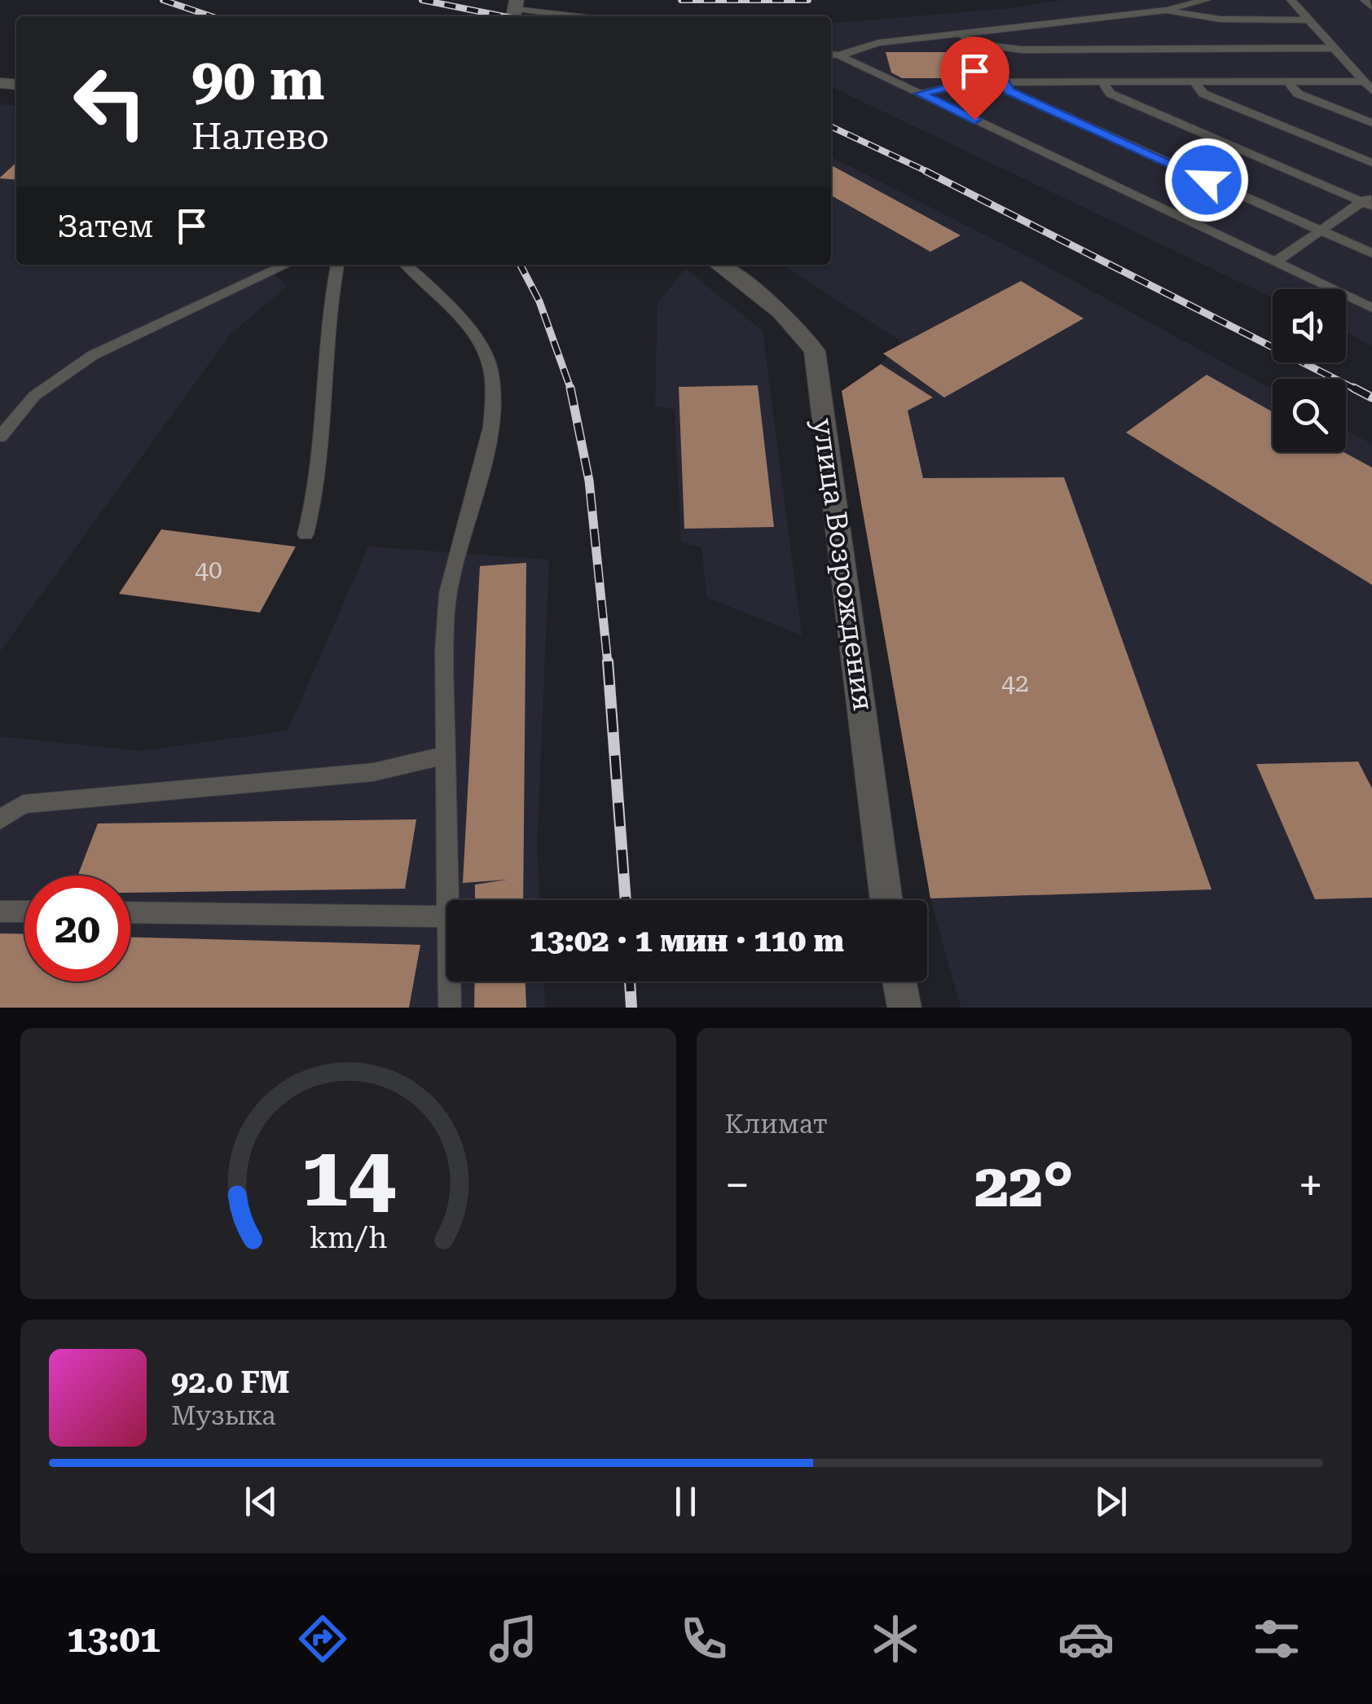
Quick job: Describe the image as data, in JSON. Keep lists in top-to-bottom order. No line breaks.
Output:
{"streets":{"street":["улица Возрождения"]},"house_numbers":["40","42"],"page":{"turn":["90 m","Налево"],"then":"Затем","limit":"20","trip":"13:02 · 1 мин · 110 m","tile":"Климат","heat":["−","22°","+"],"song":["92.0 FM","Музыка"],"tabs":"13:01","gauge":["14","km/h"]}}
